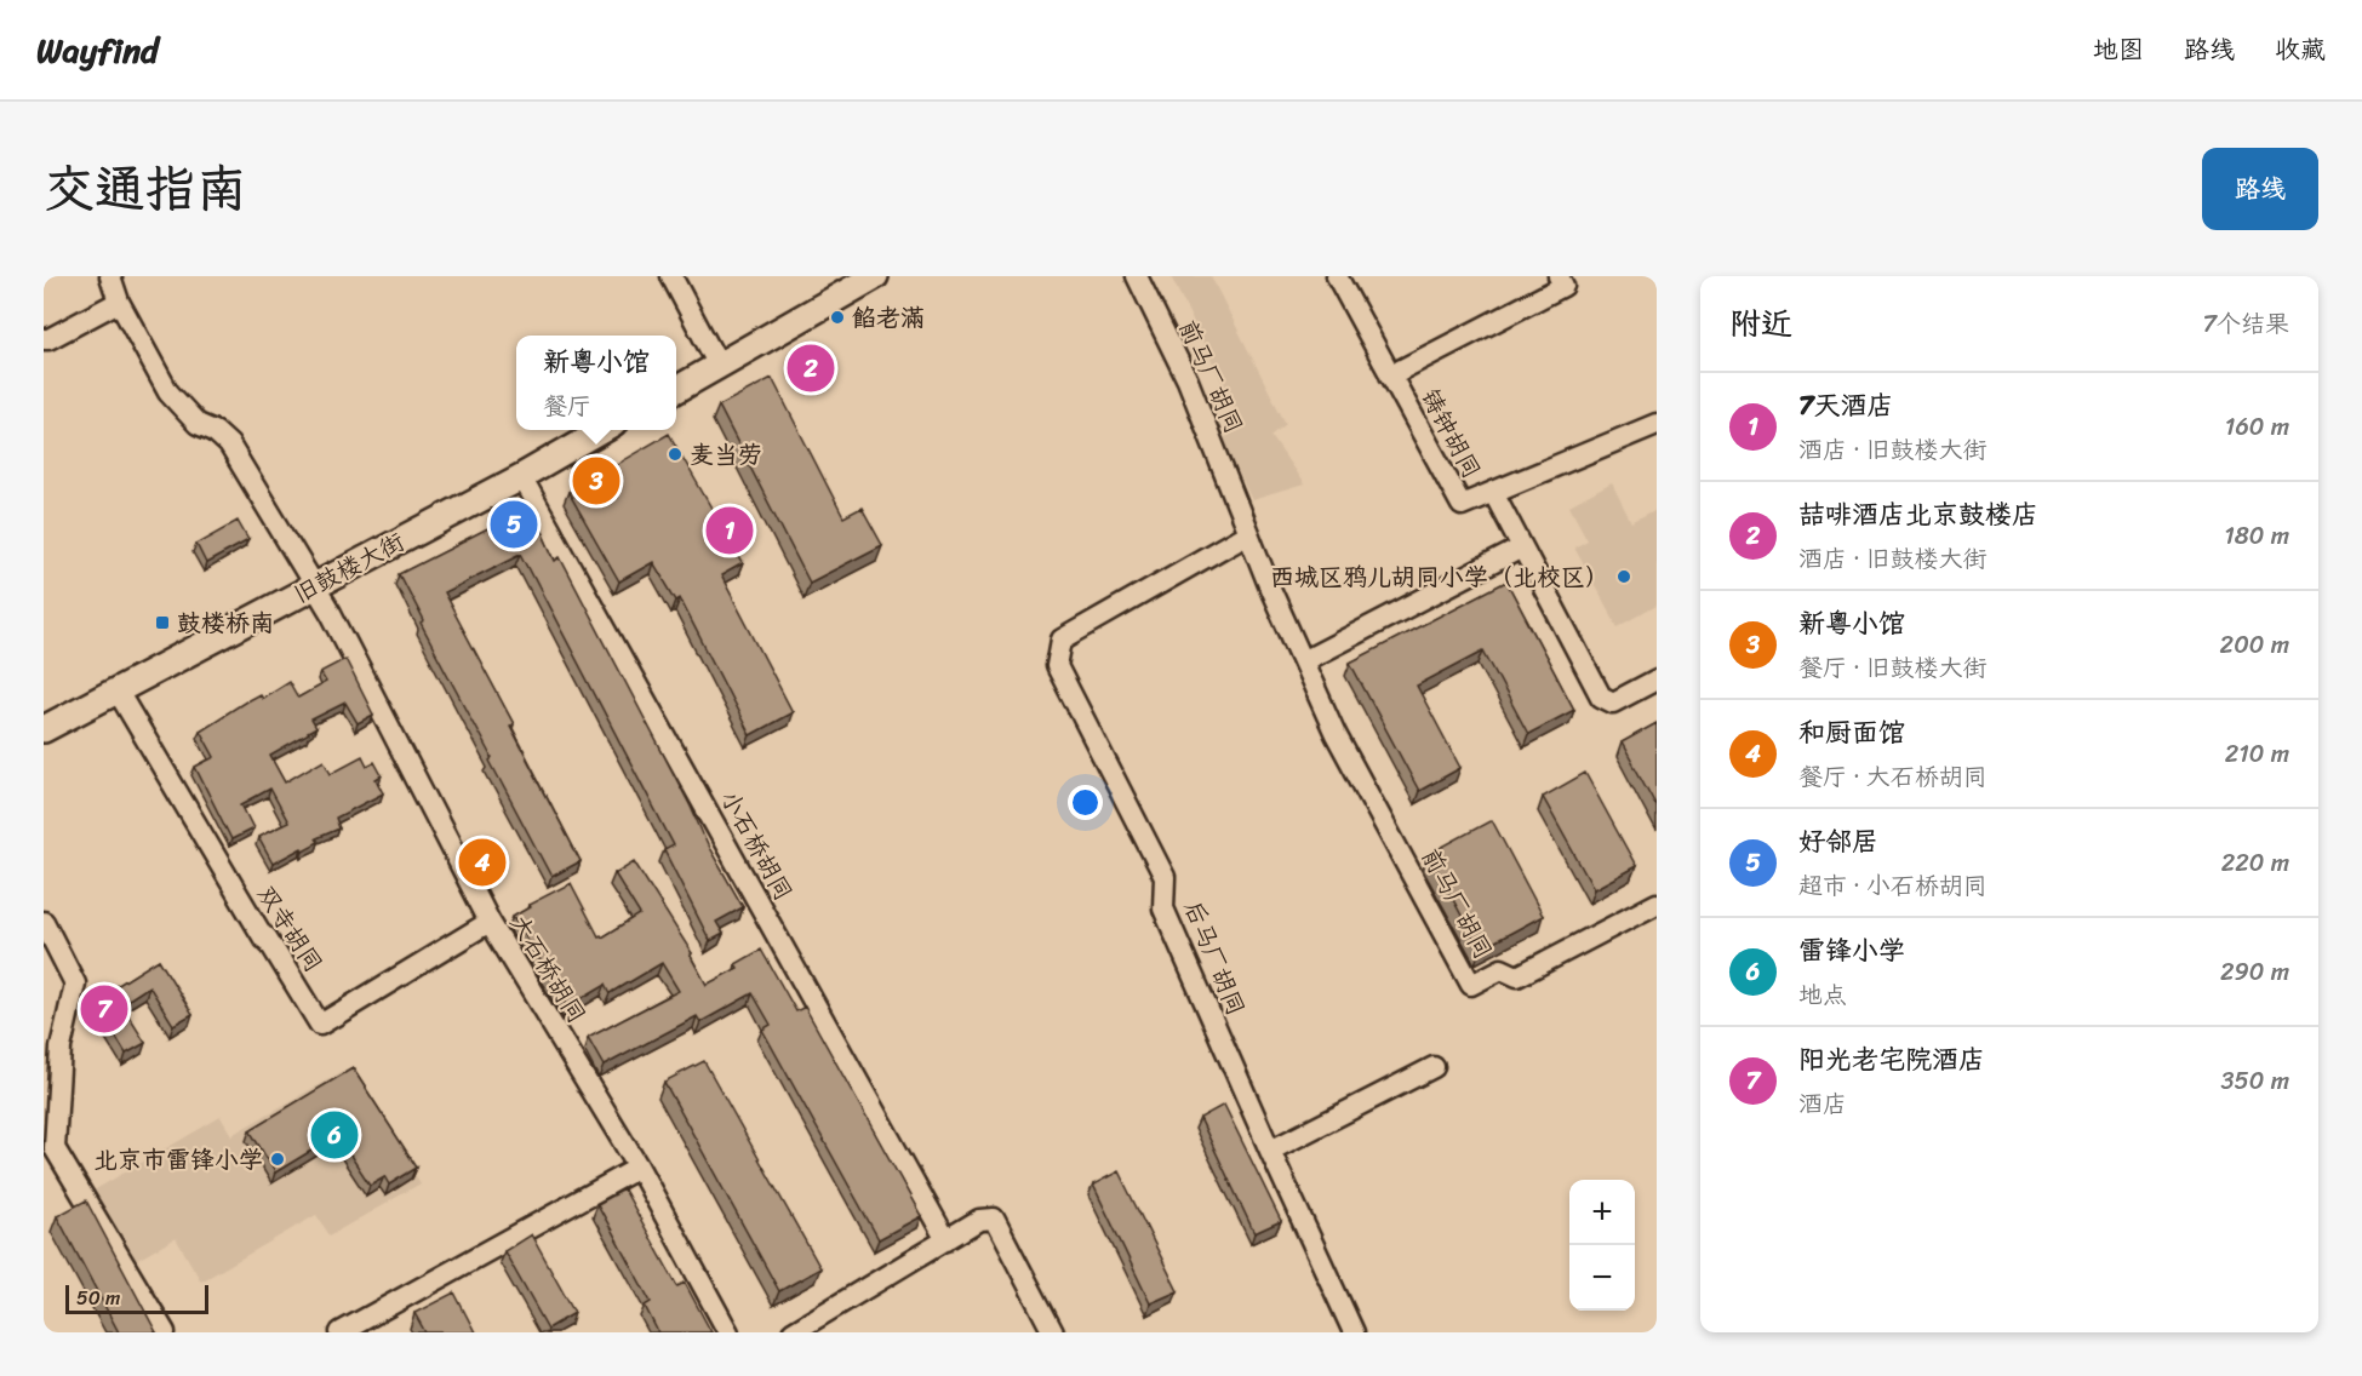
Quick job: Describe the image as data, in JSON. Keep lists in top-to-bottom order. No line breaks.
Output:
{"streets":{"main road":["旧鼓楼大街"],"street":["前马厂胡同","铸钟胡同","小石桥胡同","双寺胡同","后马厂胡同","大石桥胡同"]},"crossings":[["前马厂胡同","后马厂胡同"],["旧鼓楼大街","小石桥胡同"],["旧鼓楼大街","双寺胡同"],["旧鼓楼大街","大石桥胡同"],["双寺胡同","大石桥胡同"]],"places":{"other":["餡老滿","麦当劳","西城区鸦儿胡同小学（北校区）","北京市雷锋小学"],"transit":["鼓楼桥南"]},"scale_bar":"50 m","page":{"header":"Wayfind","nav":["地图","路线","收藏"],"title":"交通指南","buttons":"路线","heading":["附近","7个结果"],"popup":["新粤小馆","餐厅"],"pins":["2","3","5","1","4","7","6"],"list":[{"mark":"1","name":"7天酒店","note":"酒店 · 旧鼓楼大街","value":"160 m"},{"mark":"2","name":"喆啡酒店北京鼓楼店","note":"酒店 · 旧鼓楼大街","value":"180 m"},{"mark":"3","name":"新粤小馆","note":"餐厅 · 旧鼓楼大街","value":"200 m"},{"mark":"4","name":"和厨面馆","note":"餐厅 · 大石桥胡同","value":"210 m"},{"mark":"5","name":"好邻居","note":"超市 · 小石桥胡同","value":"220 m"},{"mark":"6","name":"雷锋小学","note":"地点","value":"290 m"},{"mark":"7","name":"阳光老宅院酒店","note":"酒店","value":"350 m"}],"map_buttons":["+","−"],"scale":"50 m"}}
